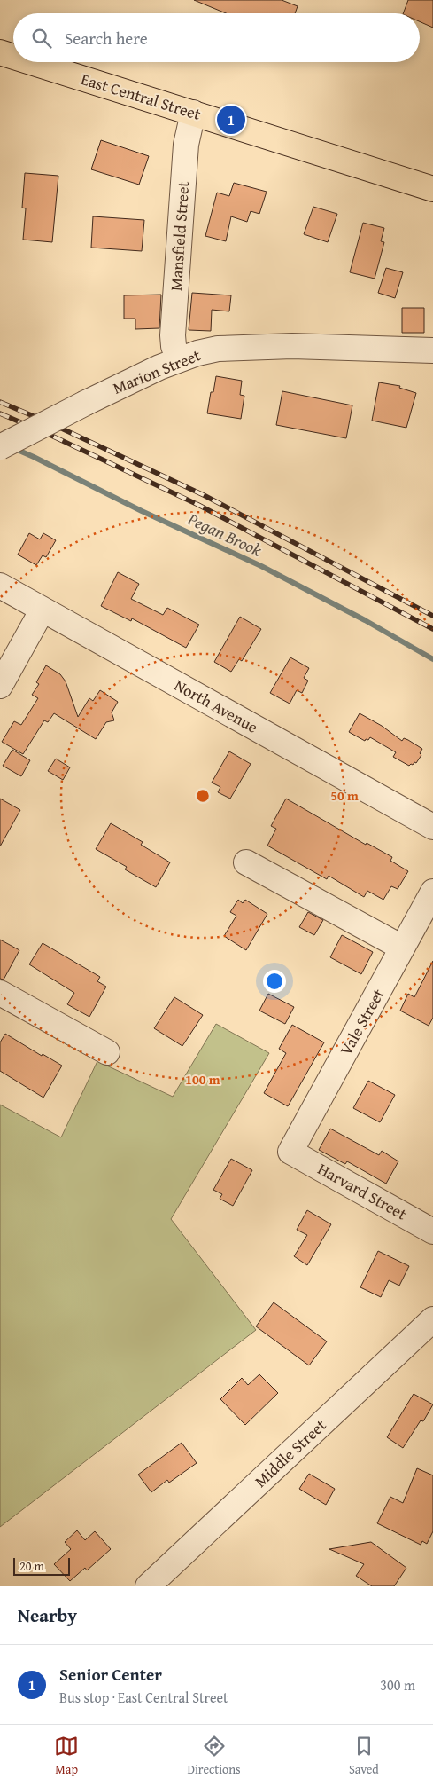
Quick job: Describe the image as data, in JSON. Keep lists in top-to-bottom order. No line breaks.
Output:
{"streets":{"main road":["East Central Street"],"street":["Mansfield Street","Marion Street","North Avenue","Vale Street","Harvard Street","Middle Street"]},"crossings":[["East Central Street","Mansfield Street"],["Mansfield Street","Marion Street"],["Vale Street","Harvard Street"]],"water":["Pegan Brook"],"scale_bar":"20 m","page":{"search":"Search here","pins":"1","scale":"20 m","heading":"Nearby","list":[{"mark":"1","name":"Senior Center","note":"Bus stop · East Central Street","value":"300 m"}],"nav":["Map","Directions","Saved"]},"rings":["50 m","100 m"]}
